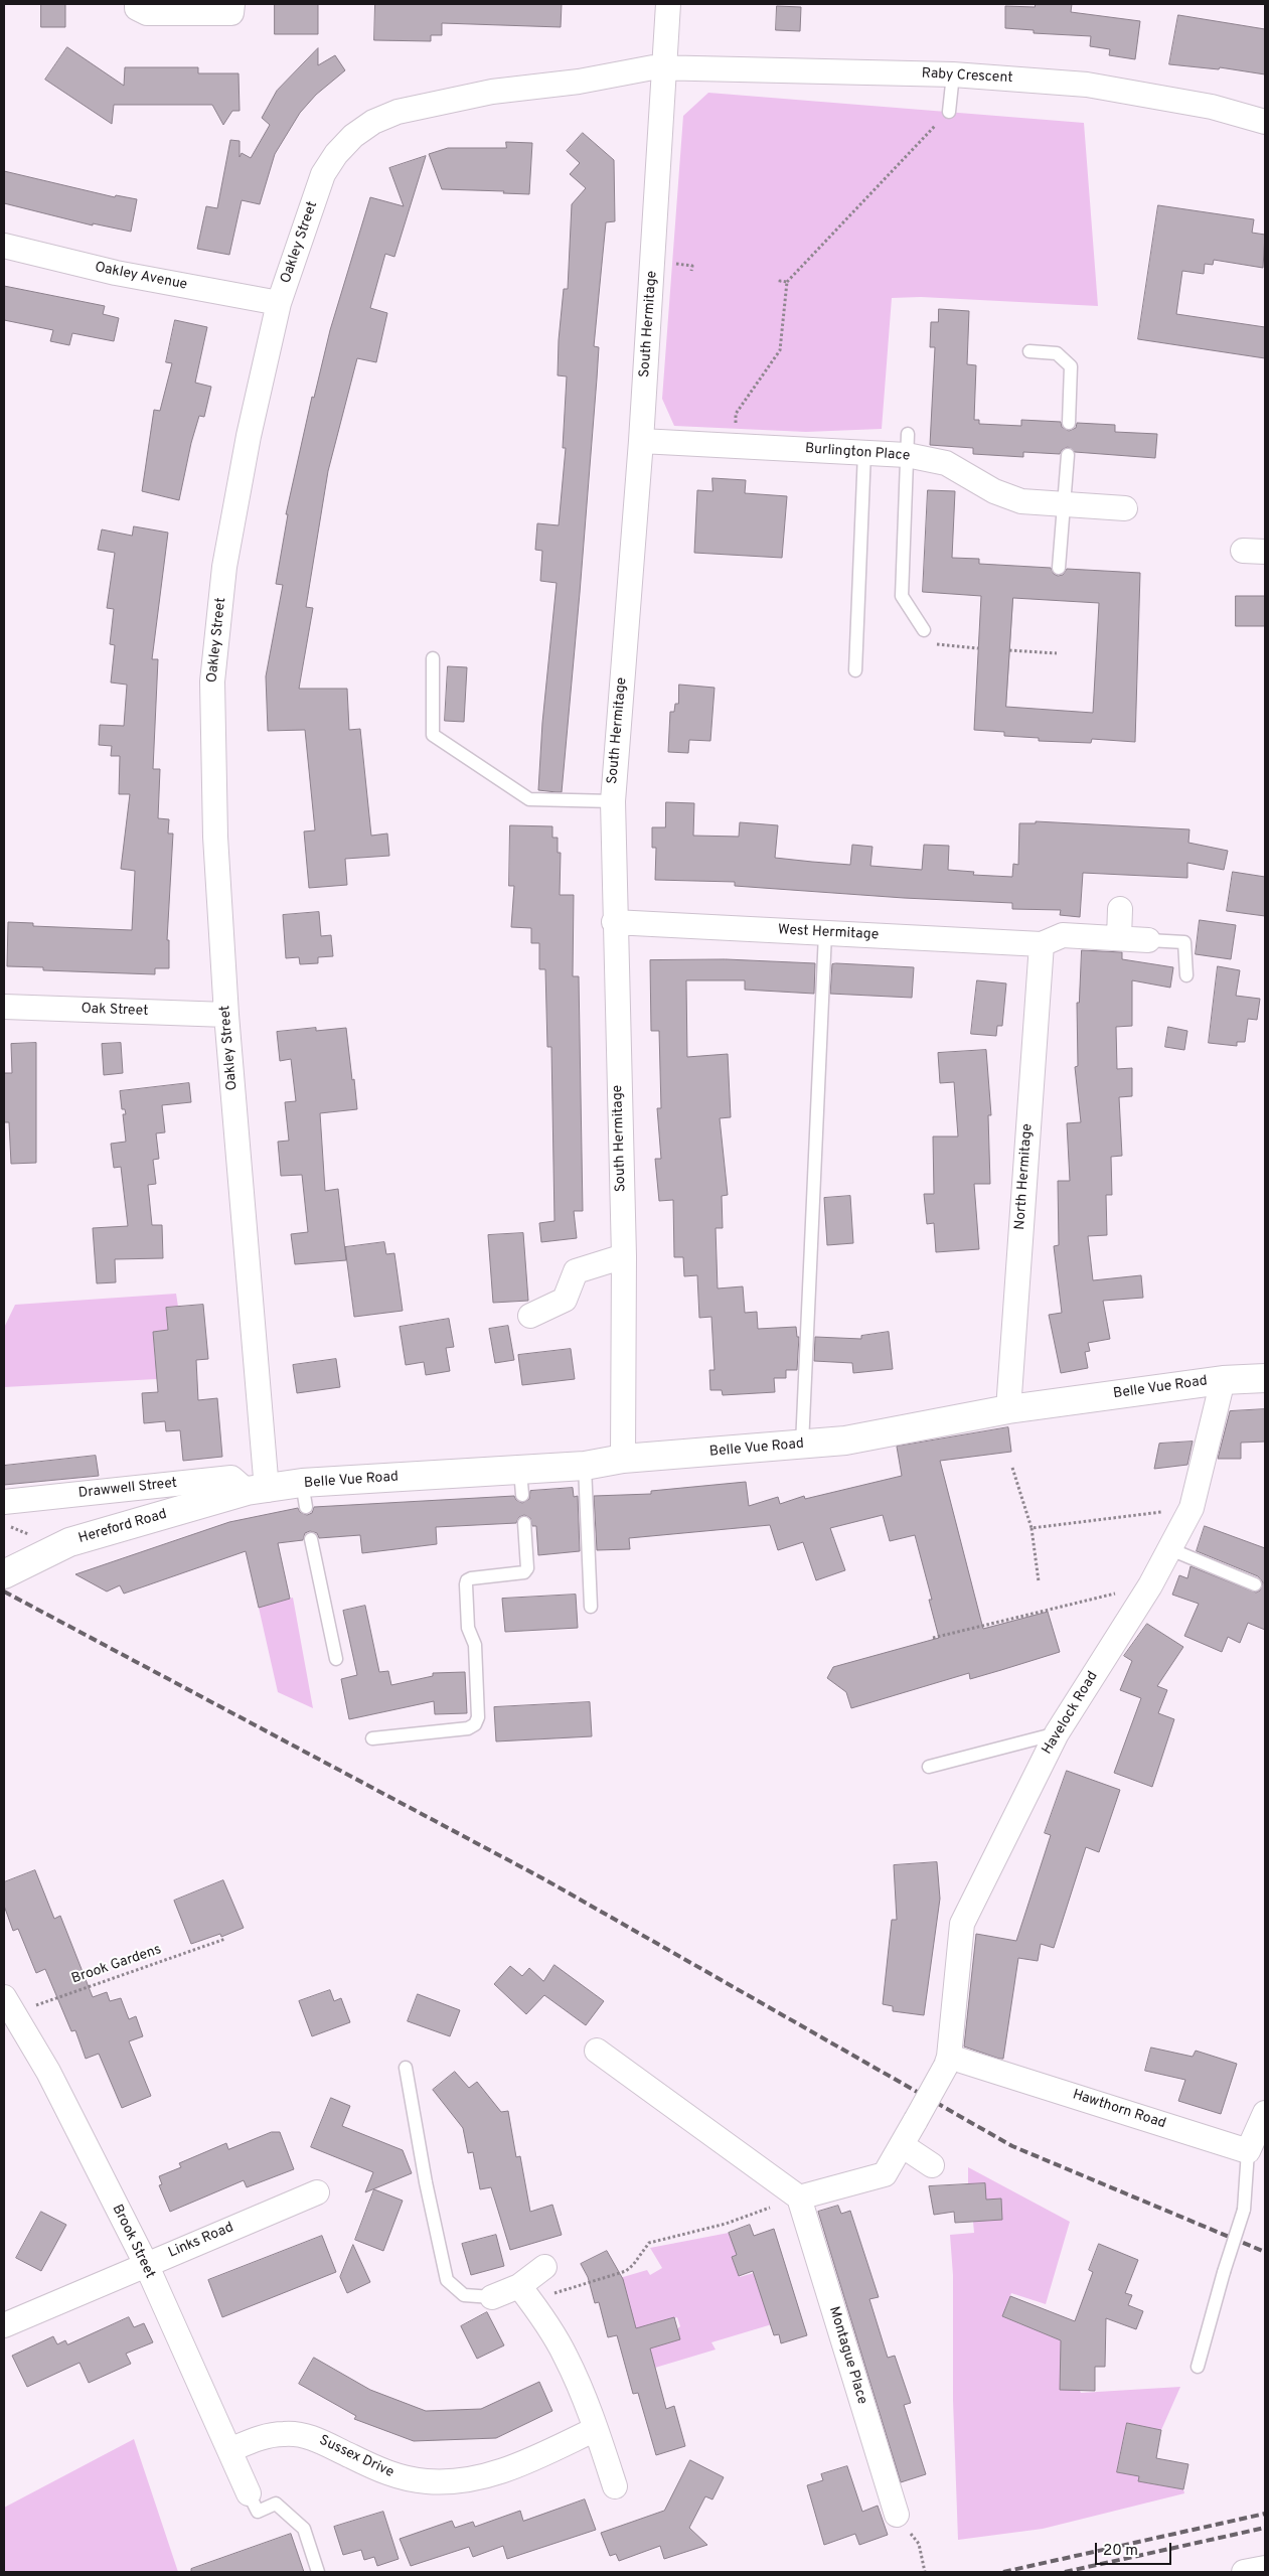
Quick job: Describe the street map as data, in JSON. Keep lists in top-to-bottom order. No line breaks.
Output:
{"streets":{"street":["Raby Crescent","Oakley Street","Oakley Avenue","South Hermitage","Burlington Place","West Hermitage","Oak Street","North Hermitage","Belle Vue Road","Drawwell Street","Hereford Road","Havelock Road","Hawthorn Road","Links Road","Brook Street","Montague Place","Sussex Drive"],"path":["Brook Gardens"]},"crossings":[["Raby Crescent","Oakley Street"],["Raby Crescent","South Hermitage"],["Oakley Street","Oakley Avenue"],["Oakley Street","South Hermitage"],["Oakley Street","Oak Street"],["Oakley Street","Belle Vue Road"],["Oakley Street","Drawwell Street"],["Oakley Street","Hereford Road"],["South Hermitage","Burlington Place"],["South Hermitage","West Hermitage"],["South Hermitage","Belle Vue Road"],["West Hermitage","North Hermitage"],["North Hermitage","Belle Vue Road"],["Belle Vue Road","Drawwell Street"],["Belle Vue Road","Hereford Road"],["Belle Vue Road","Havelock Road"],["Drawwell Street","Hereford Road"],["Havelock Road","Hawthorn Road"],["Brook Gardens","Brook Street"],["Links Road","Brook Street"],["Brook Street","Sussex Drive"]],"scale_bar":"20 m"}
